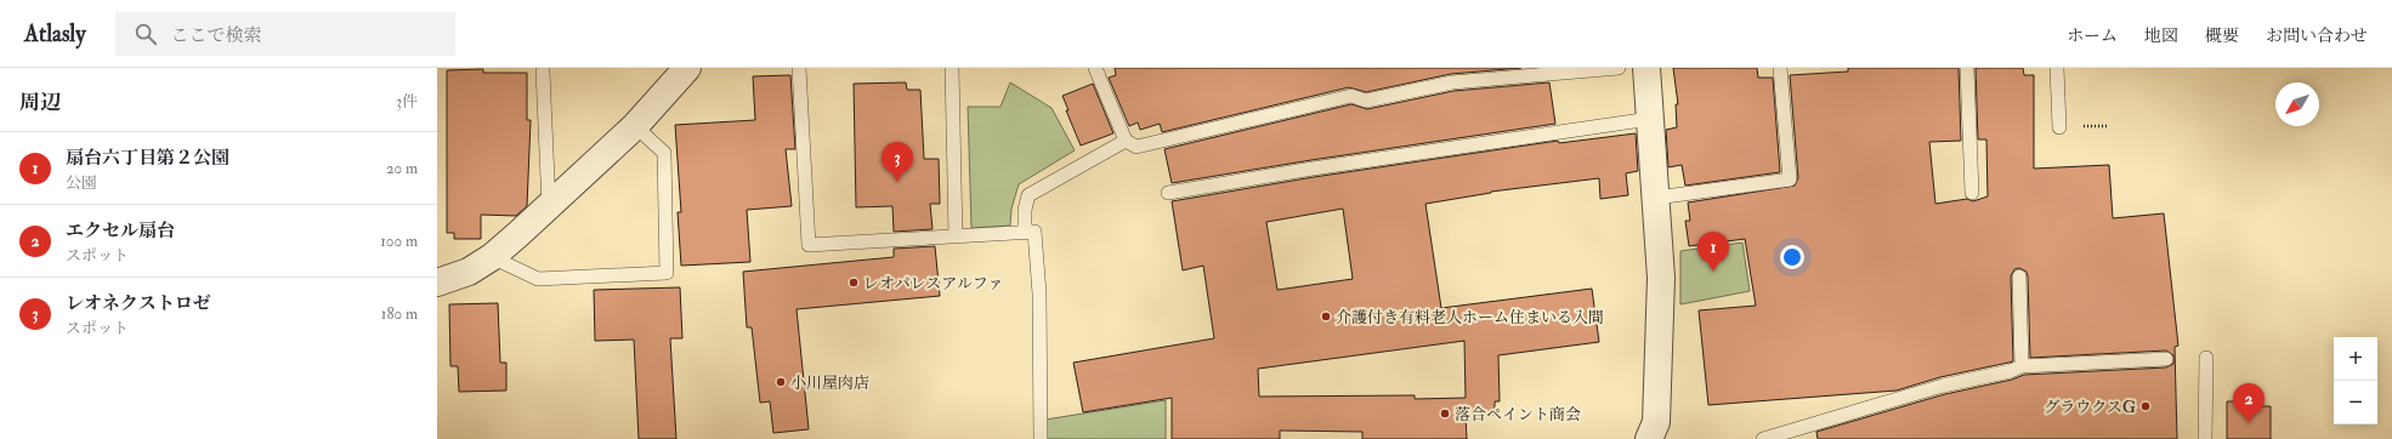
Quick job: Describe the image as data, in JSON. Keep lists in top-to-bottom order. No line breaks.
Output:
{"places":["レオパレスアルファ","介護付き有料老人ホーム住まいる入間","小川屋肉店","グラウクスG","落合ペイント商会"],"north":"bottom left","page":{"header":"Atlasly","search":"ここで検索","nav":["ホーム","地図","概要","お問い合わせ"],"heading":["周辺","3件"],"list":[{"mark":"1","name":"扇台六丁目第２公園","note":"公園","value":"20 m"},{"mark":"2","name":"エクセル扇台","note":"スポット","value":"100 m"},{"mark":"3","name":"レオネクストロゼ","note":"スポット","value":"180 m"}],"pins":["3","1","2"],"map_buttons":["+","−"]}}
